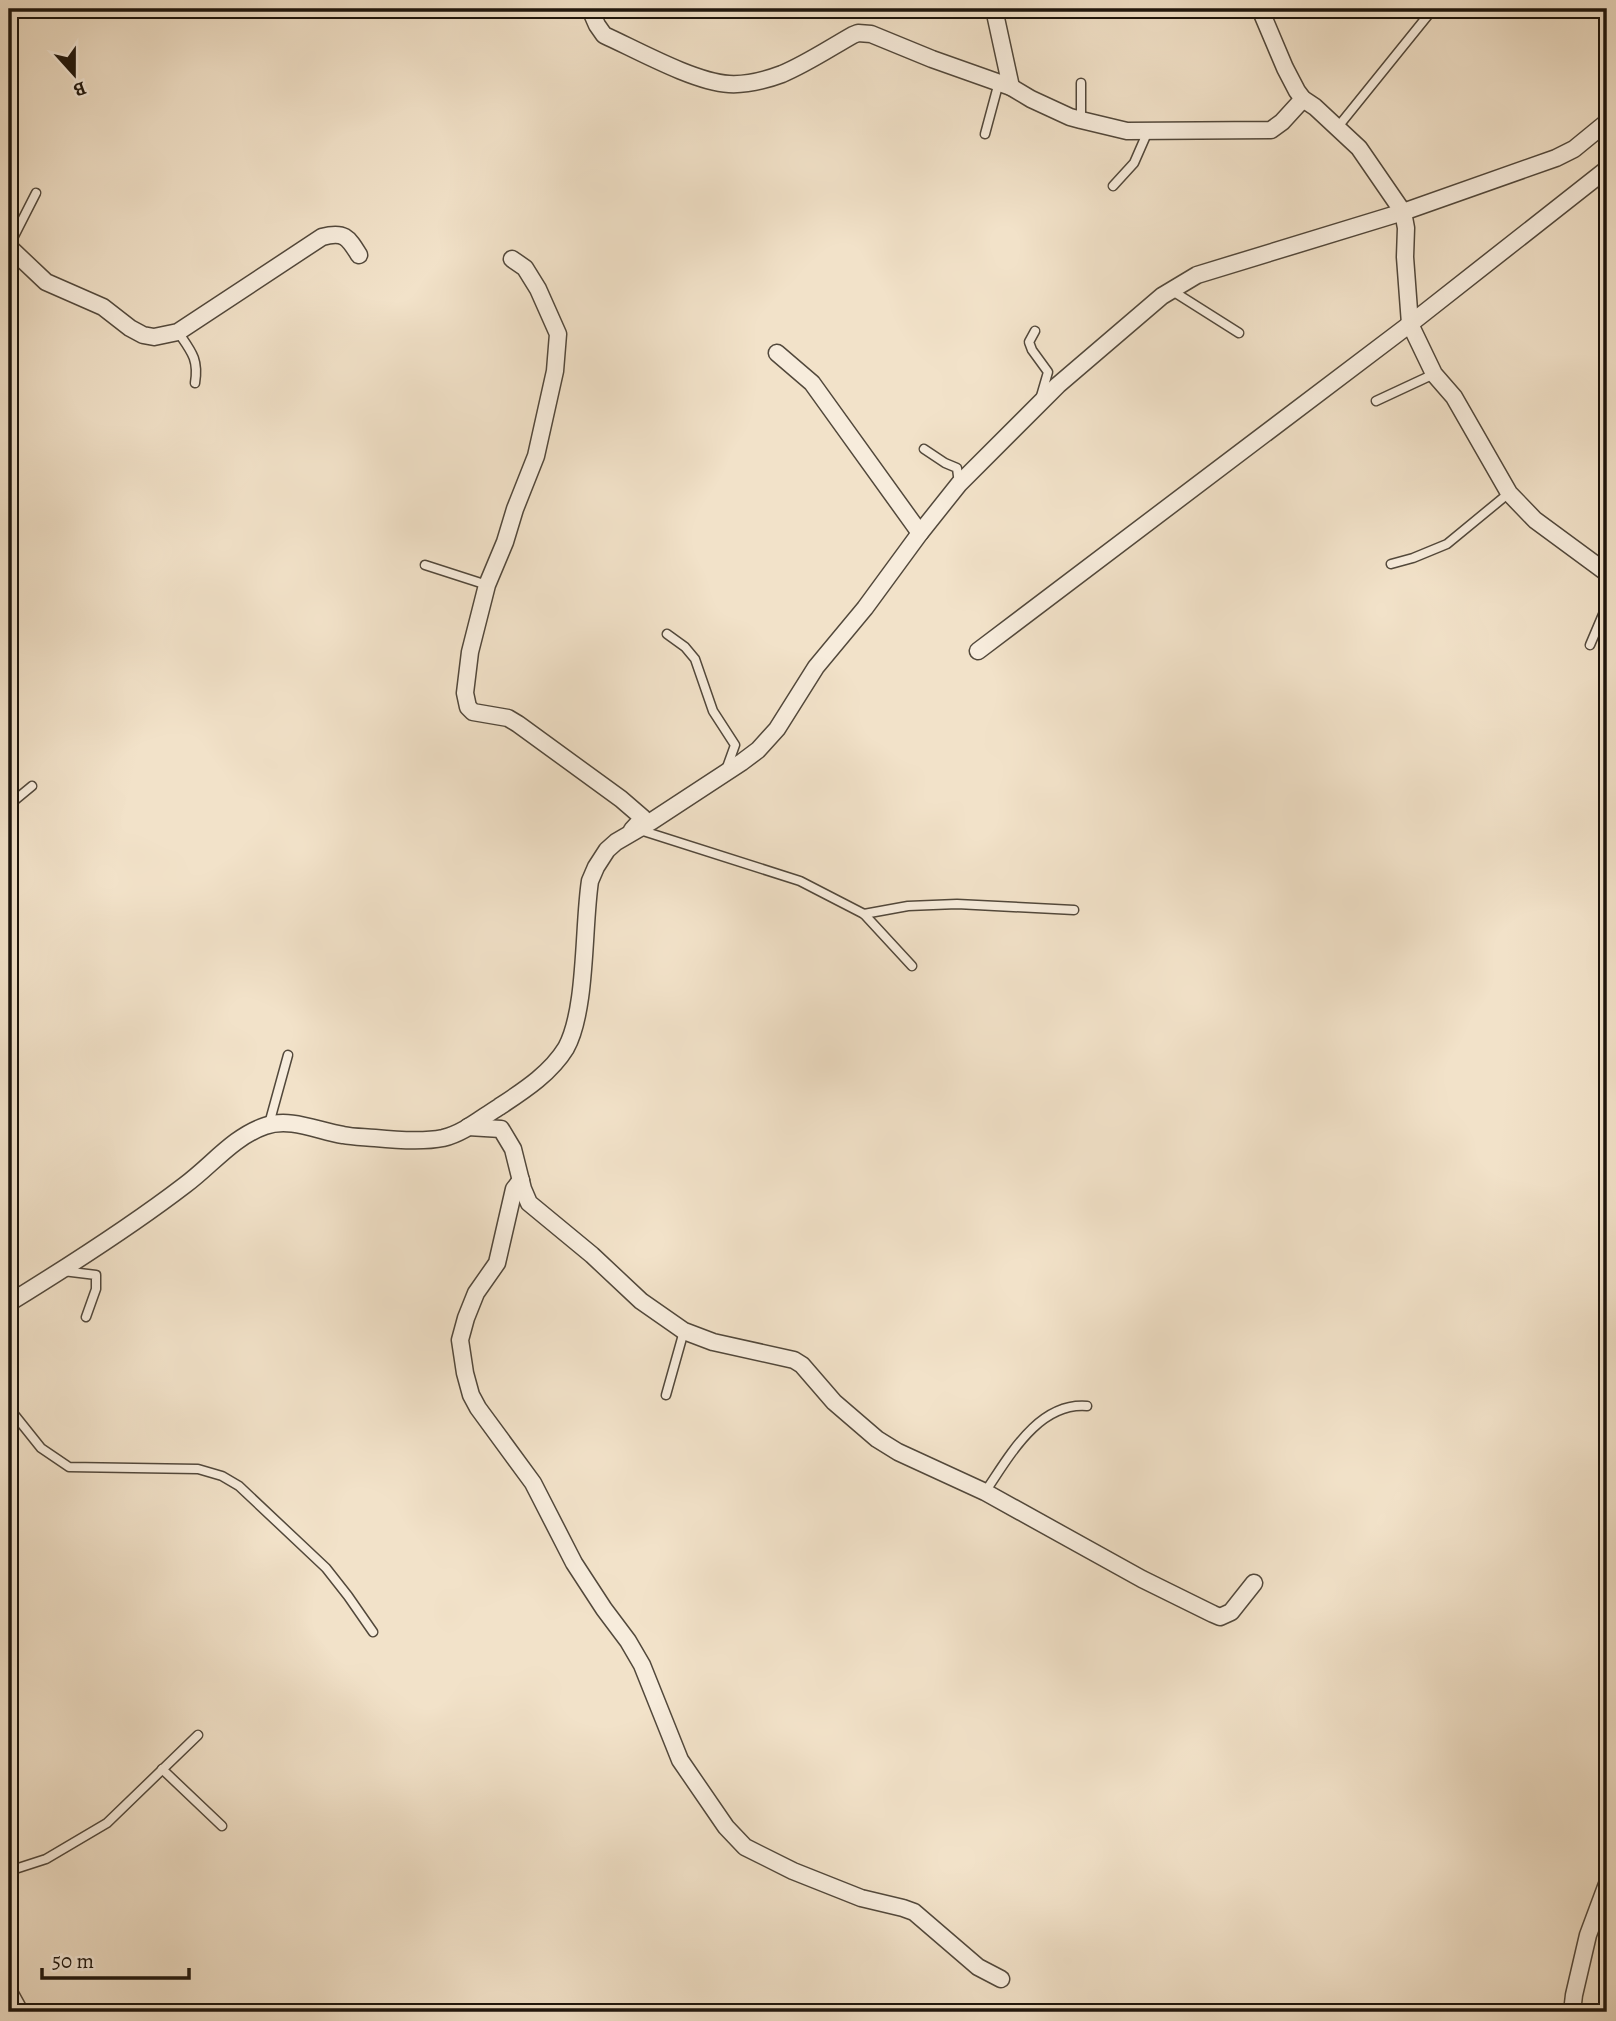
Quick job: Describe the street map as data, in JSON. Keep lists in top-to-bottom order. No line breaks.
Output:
{"scale_bar":"50 m","north":"bottom"}
